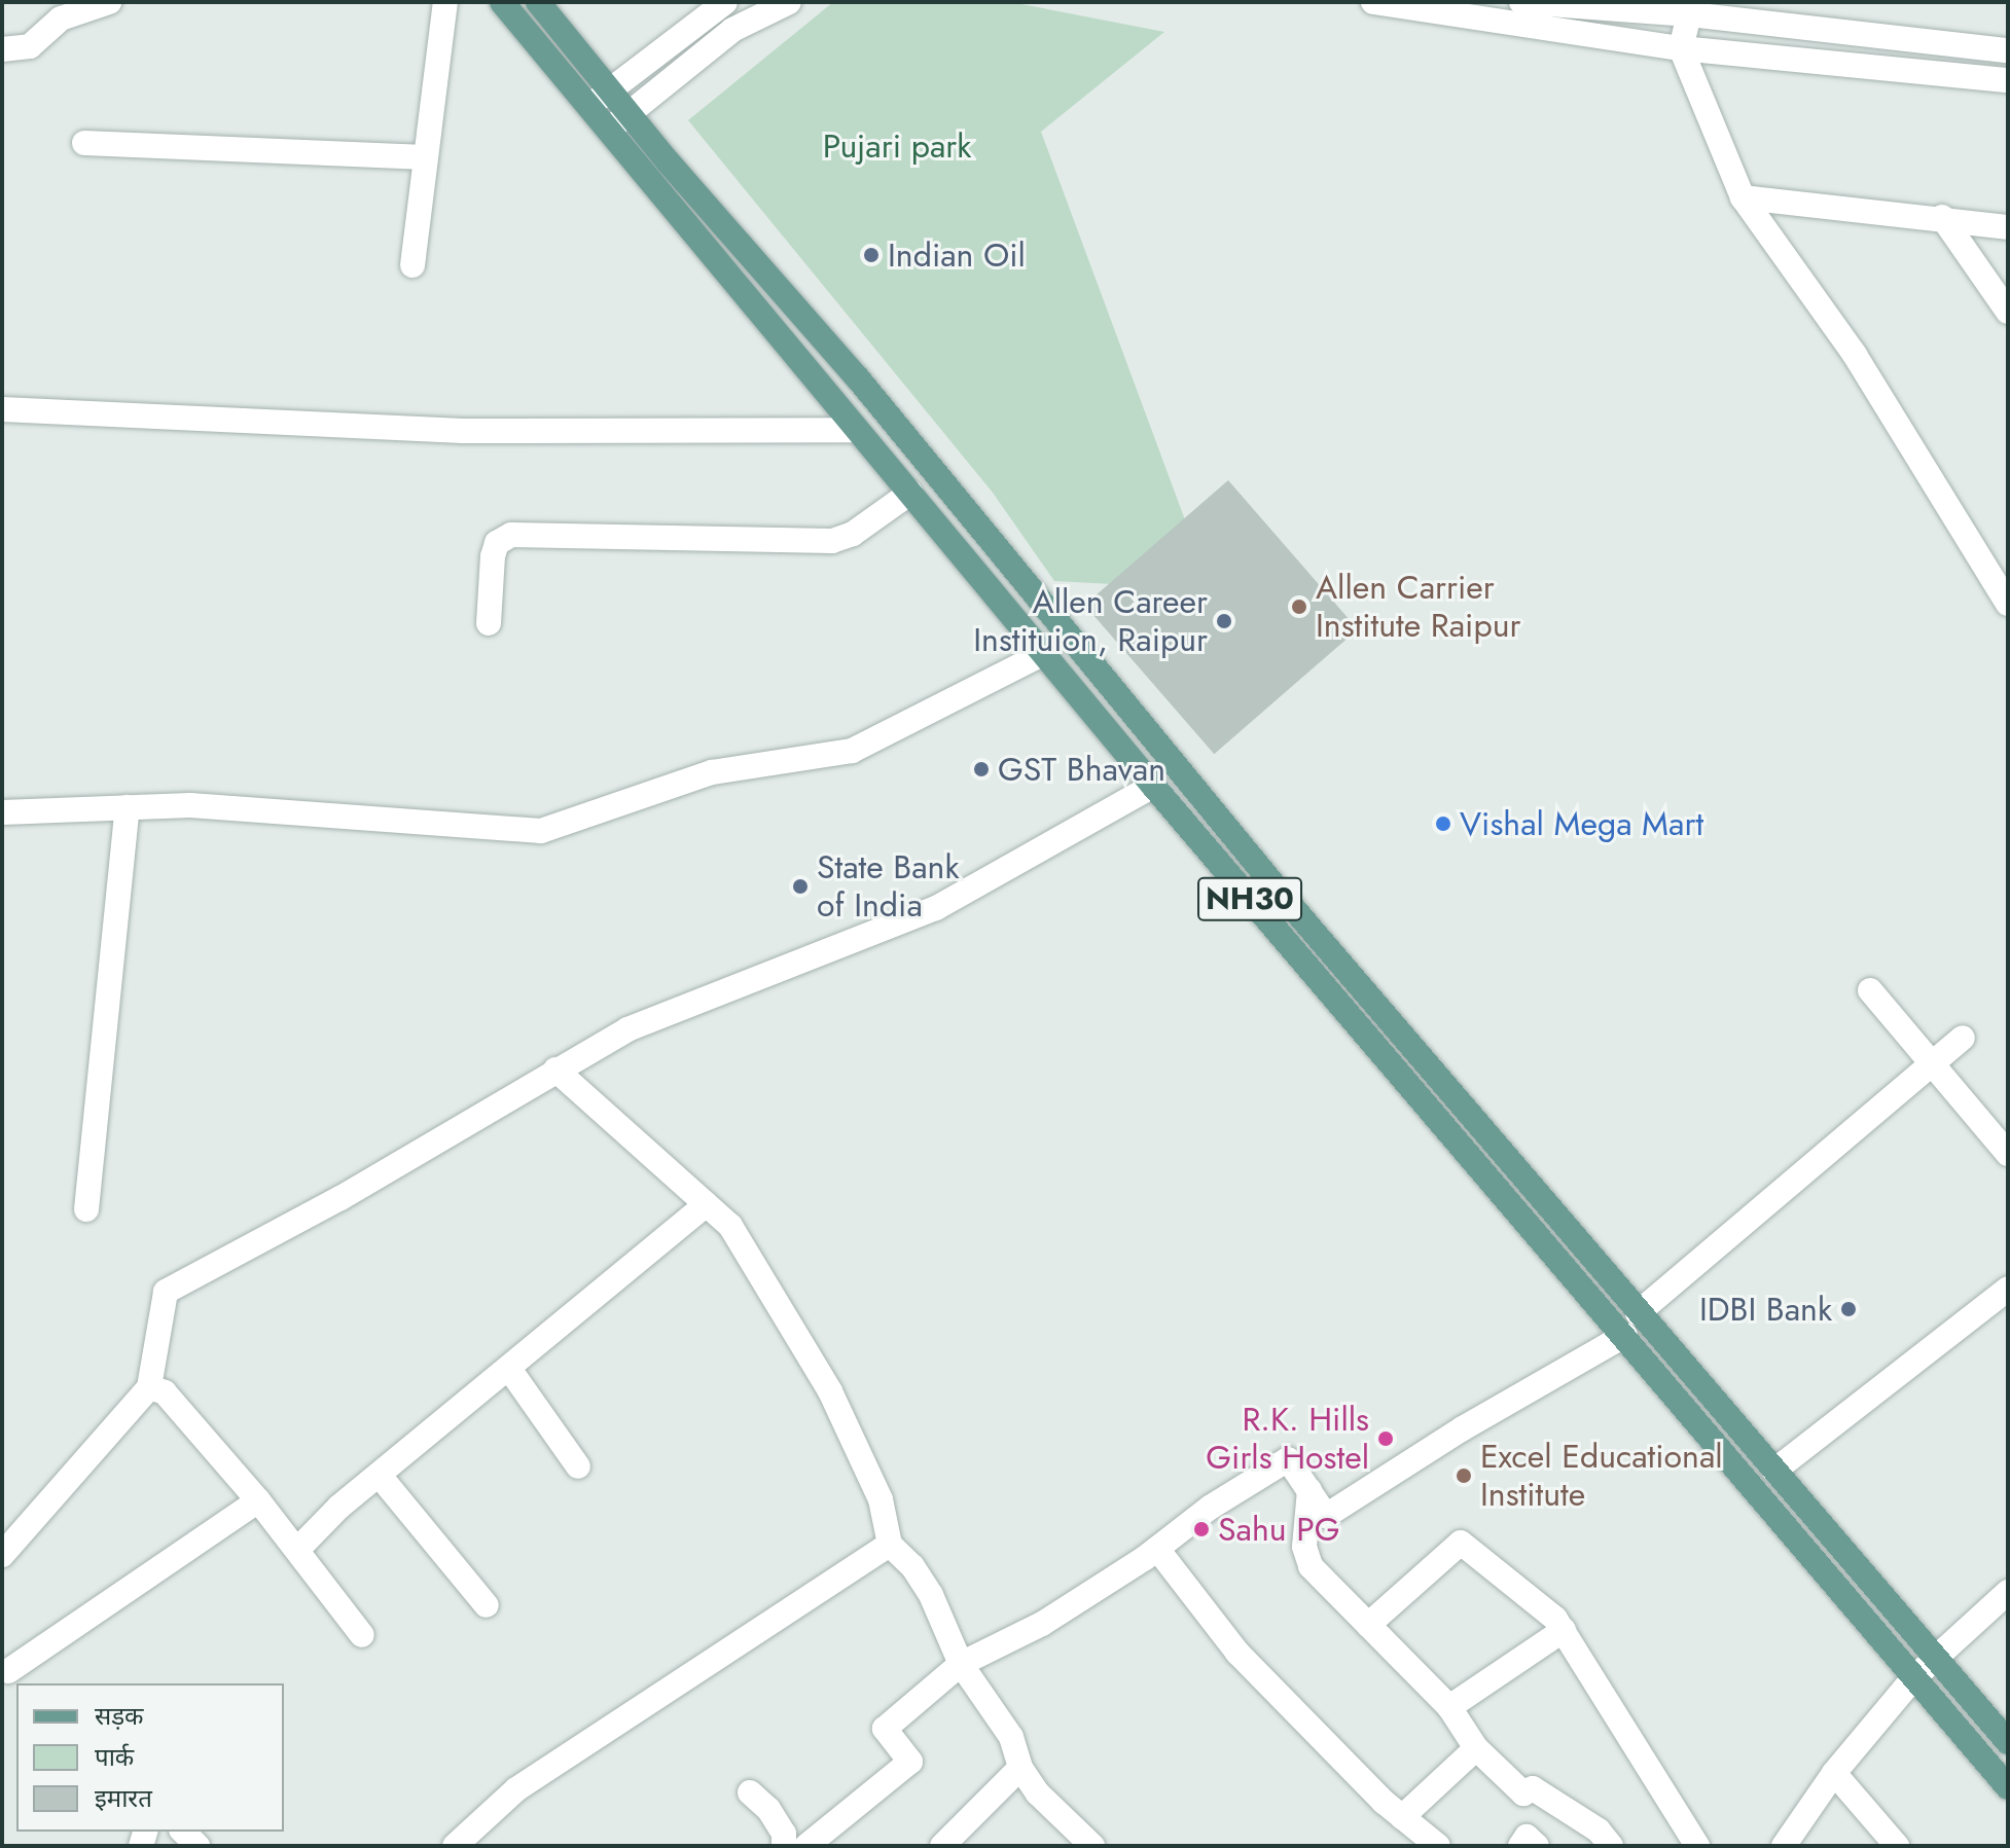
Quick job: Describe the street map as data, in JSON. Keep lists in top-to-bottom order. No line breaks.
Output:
{"streets":{"main road":["NH30"]},"parks":["Pujari park"],"places":["Indian Oil","Allen Carrier Institute Raipur","Allen Career Instituion, Raipur","GST Bhavan","Vishal Mega Mart","State Bank of India","IDBI Bank","R.K. Hills Girls Hostel","Excel Educational Institute","Sahu PG"],"legend":["सड़क","पार्क","इमारत"]}
